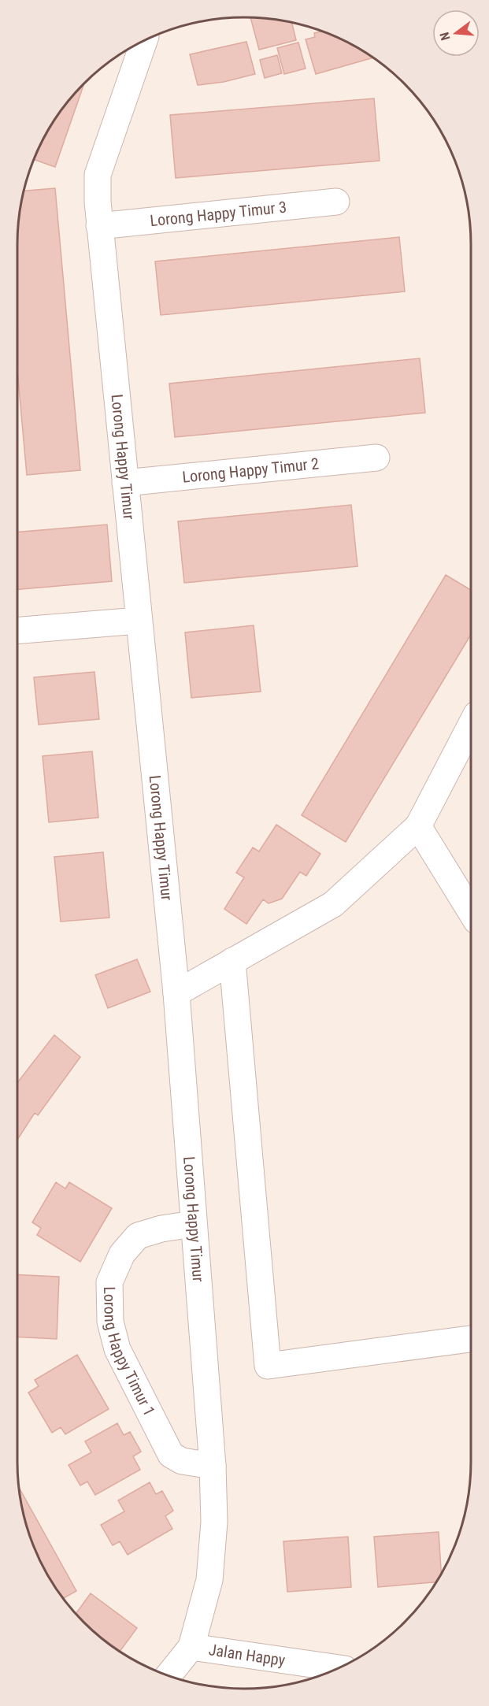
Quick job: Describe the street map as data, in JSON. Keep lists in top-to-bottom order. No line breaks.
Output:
{"streets":{"street":["Lorong Happy Timur 3","Lorong Happy Timur","Lorong Happy Timur 2","Lorong Happy Timur 1","Jalan Happy"]},"crossings":[["Lorong Happy Timur 3","Lorong Happy Timur"],["Lorong Happy Timur","Lorong Happy Timur 2"],["Lorong Happy Timur","Lorong Happy Timur 1"],["Lorong Happy Timur","Jalan Happy"]],"north":"left"}
